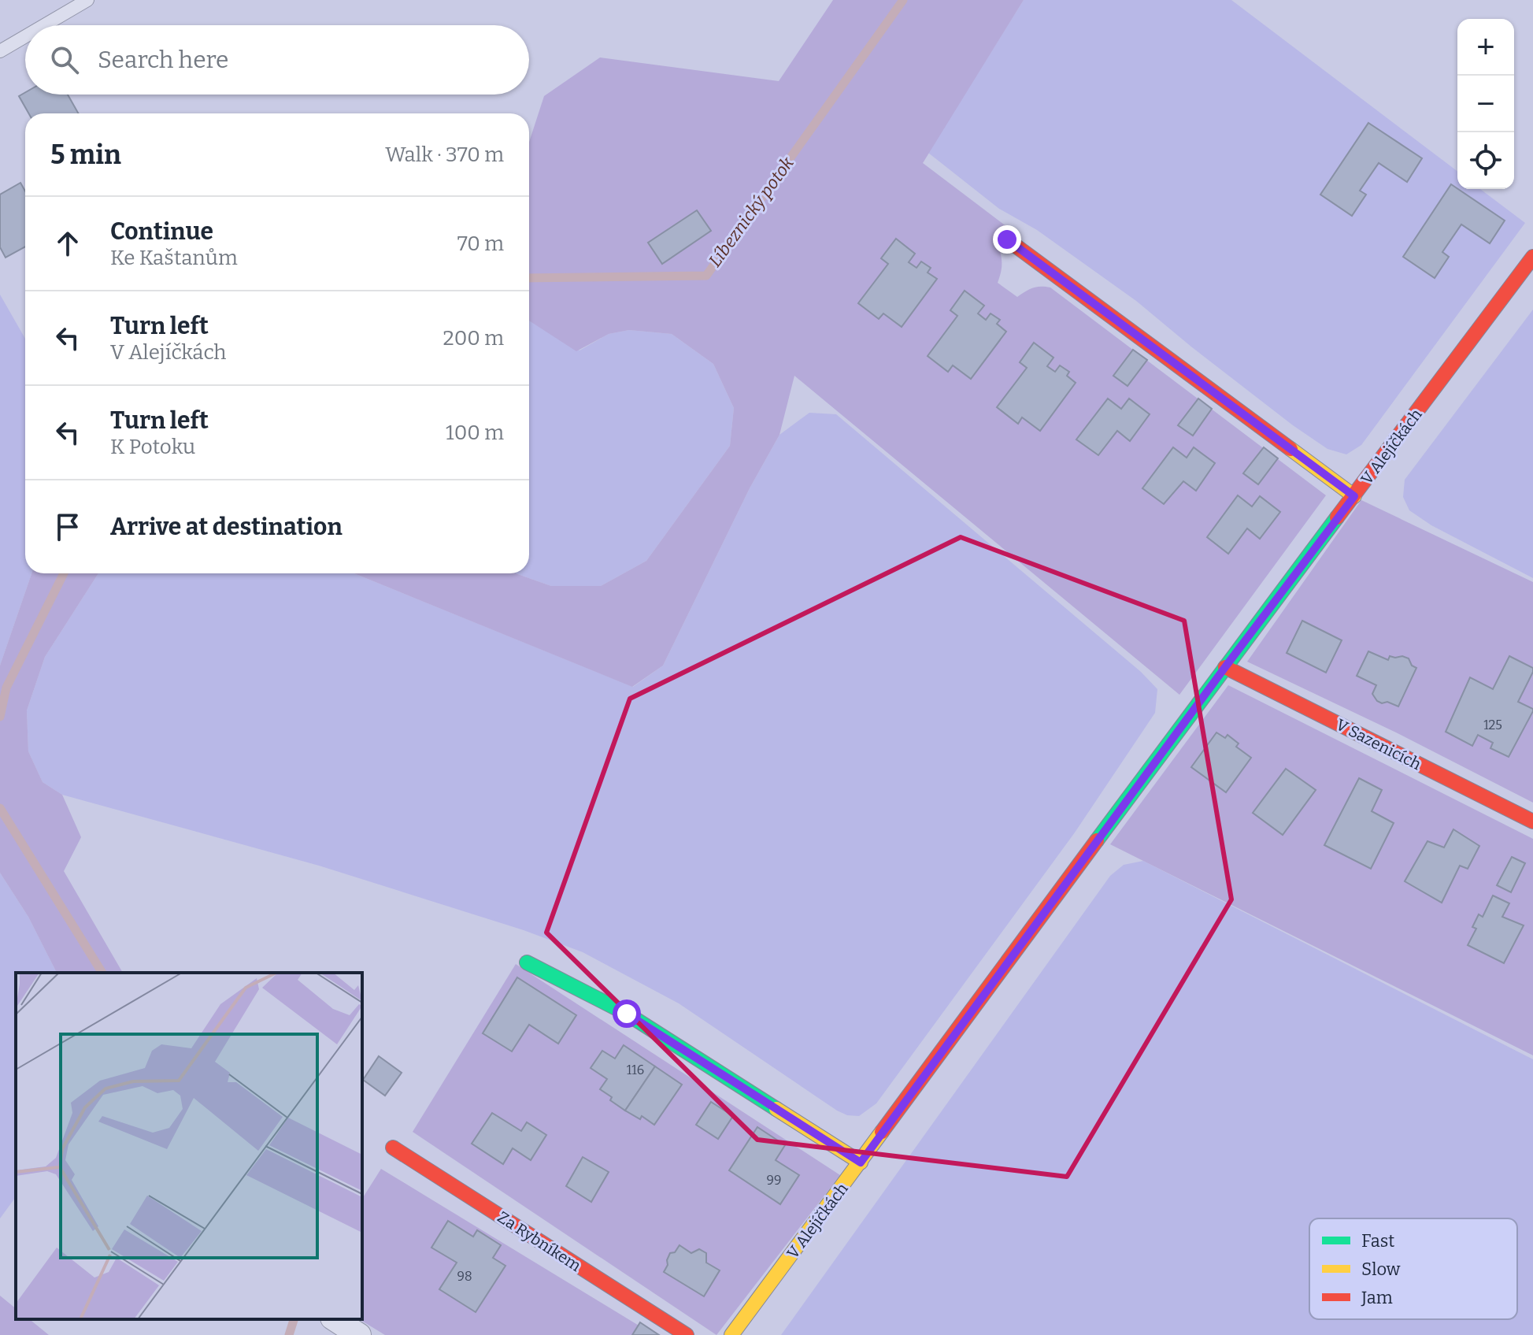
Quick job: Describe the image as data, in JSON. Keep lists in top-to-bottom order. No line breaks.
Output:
{"streets":{"street":["V Alejíčkách","V Sazenicích","Za Rybníkem"]},"crossings":[["V Alejíčkách","V Sazenicích"]],"water":["Líbeznický potok"],"house_numbers":["125","116","99","98"],"legend":["Fast","Slow","Jam"],"page":{"map_buttons":["+","−"],"search":"Search here","heading":["5 min","Walk · 370 m"],"list":[["Continue","Ke Kaštanům","70 m"],["Turn left","V Alejíčkách","200 m"],["Turn left","K Potoku","100 m"],"Arrive at destination"]}}
